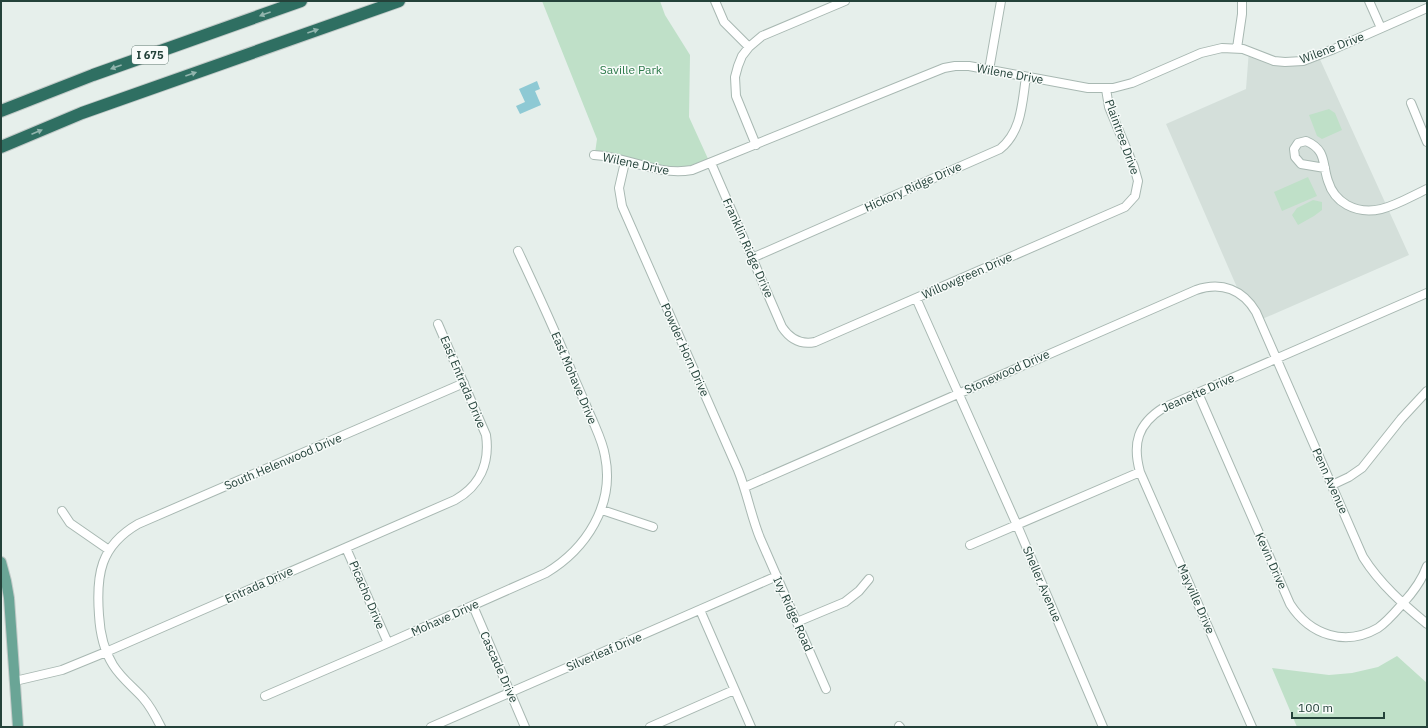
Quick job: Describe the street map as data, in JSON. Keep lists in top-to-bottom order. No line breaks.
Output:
{"streets":{"highway":["I 675"],"street":["Wilene Drive","Plaintree Drive","Hickory Ridge Drive","Franklin Ridge Drive","Willowgreen Drive","Powder Horn Drive","Stonewood Drive","East Mohave Drive","East Entrada Drive","Jeanette Drive","South Helenwood Drive","Penn Avenue","Kevin Drive","Sheller Avenue","Entrada Drive","Picacho Drive","Mayville Drive","Ivy Ridge Road","Mohave Drive","Silverleaf Drive","Cascade Drive"]},"crossings":[["Wilene Drive","Plaintree Drive"],["Wilene Drive","Hickory Ridge Drive"],["Wilene Drive","Franklin Ridge Drive"],["Wilene Drive","Powder Horn Drive"],["Plaintree Drive","Willowgreen Drive"],["Hickory Ridge Drive","Franklin Ridge Drive"],["Franklin Ridge Drive","Willowgreen Drive"],["Willowgreen Drive","Sheller Avenue"],["Powder Horn Drive","Stonewood Drive"],["Powder Horn Drive","Ivy Ridge Road"],["Stonewood Drive","Penn Avenue"],["Stonewood Drive","Sheller Avenue"],["East Mohave Drive","Mohave Drive"],["East Entrada Drive","South Helenwood Drive"],["East Entrada Drive","Entrada Drive"],["Jeanette Drive","Penn Avenue"],["Jeanette Drive","Kevin Drive"],["Jeanette Drive","Mayville Drive"],["South Helenwood Drive","Entrada Drive"],["Penn Avenue","Kevin Drive"],["Entrada Drive","Picacho Drive"],["Picacho Drive","Mohave Drive"],["Ivy Ridge Road","Silverleaf Drive"],["Mohave Drive","Cascade Drive"],["Silverleaf Drive","Cascade Drive"]],"parks":["Saville Park"],"scale_bar":"100 m"}
